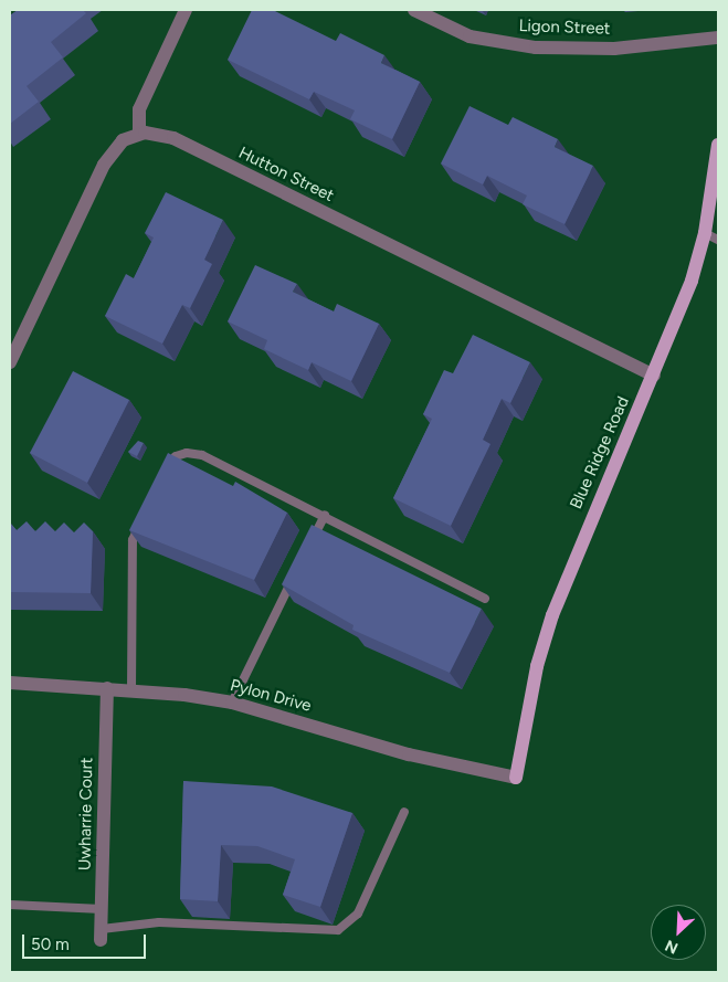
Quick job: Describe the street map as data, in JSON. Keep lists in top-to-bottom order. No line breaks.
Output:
{"streets":{"main road":["Blue Ridge Road"],"street":["Ligon Street","Hutton Street","Pylon Drive","Uwharrie Court"]},"crossings":[["Hutton Street","Blue Ridge Road"],["Blue Ridge Road","Pylon Drive"],["Pylon Drive","Uwharrie Court"]],"scale_bar":"50 m","north":"bottom left"}
